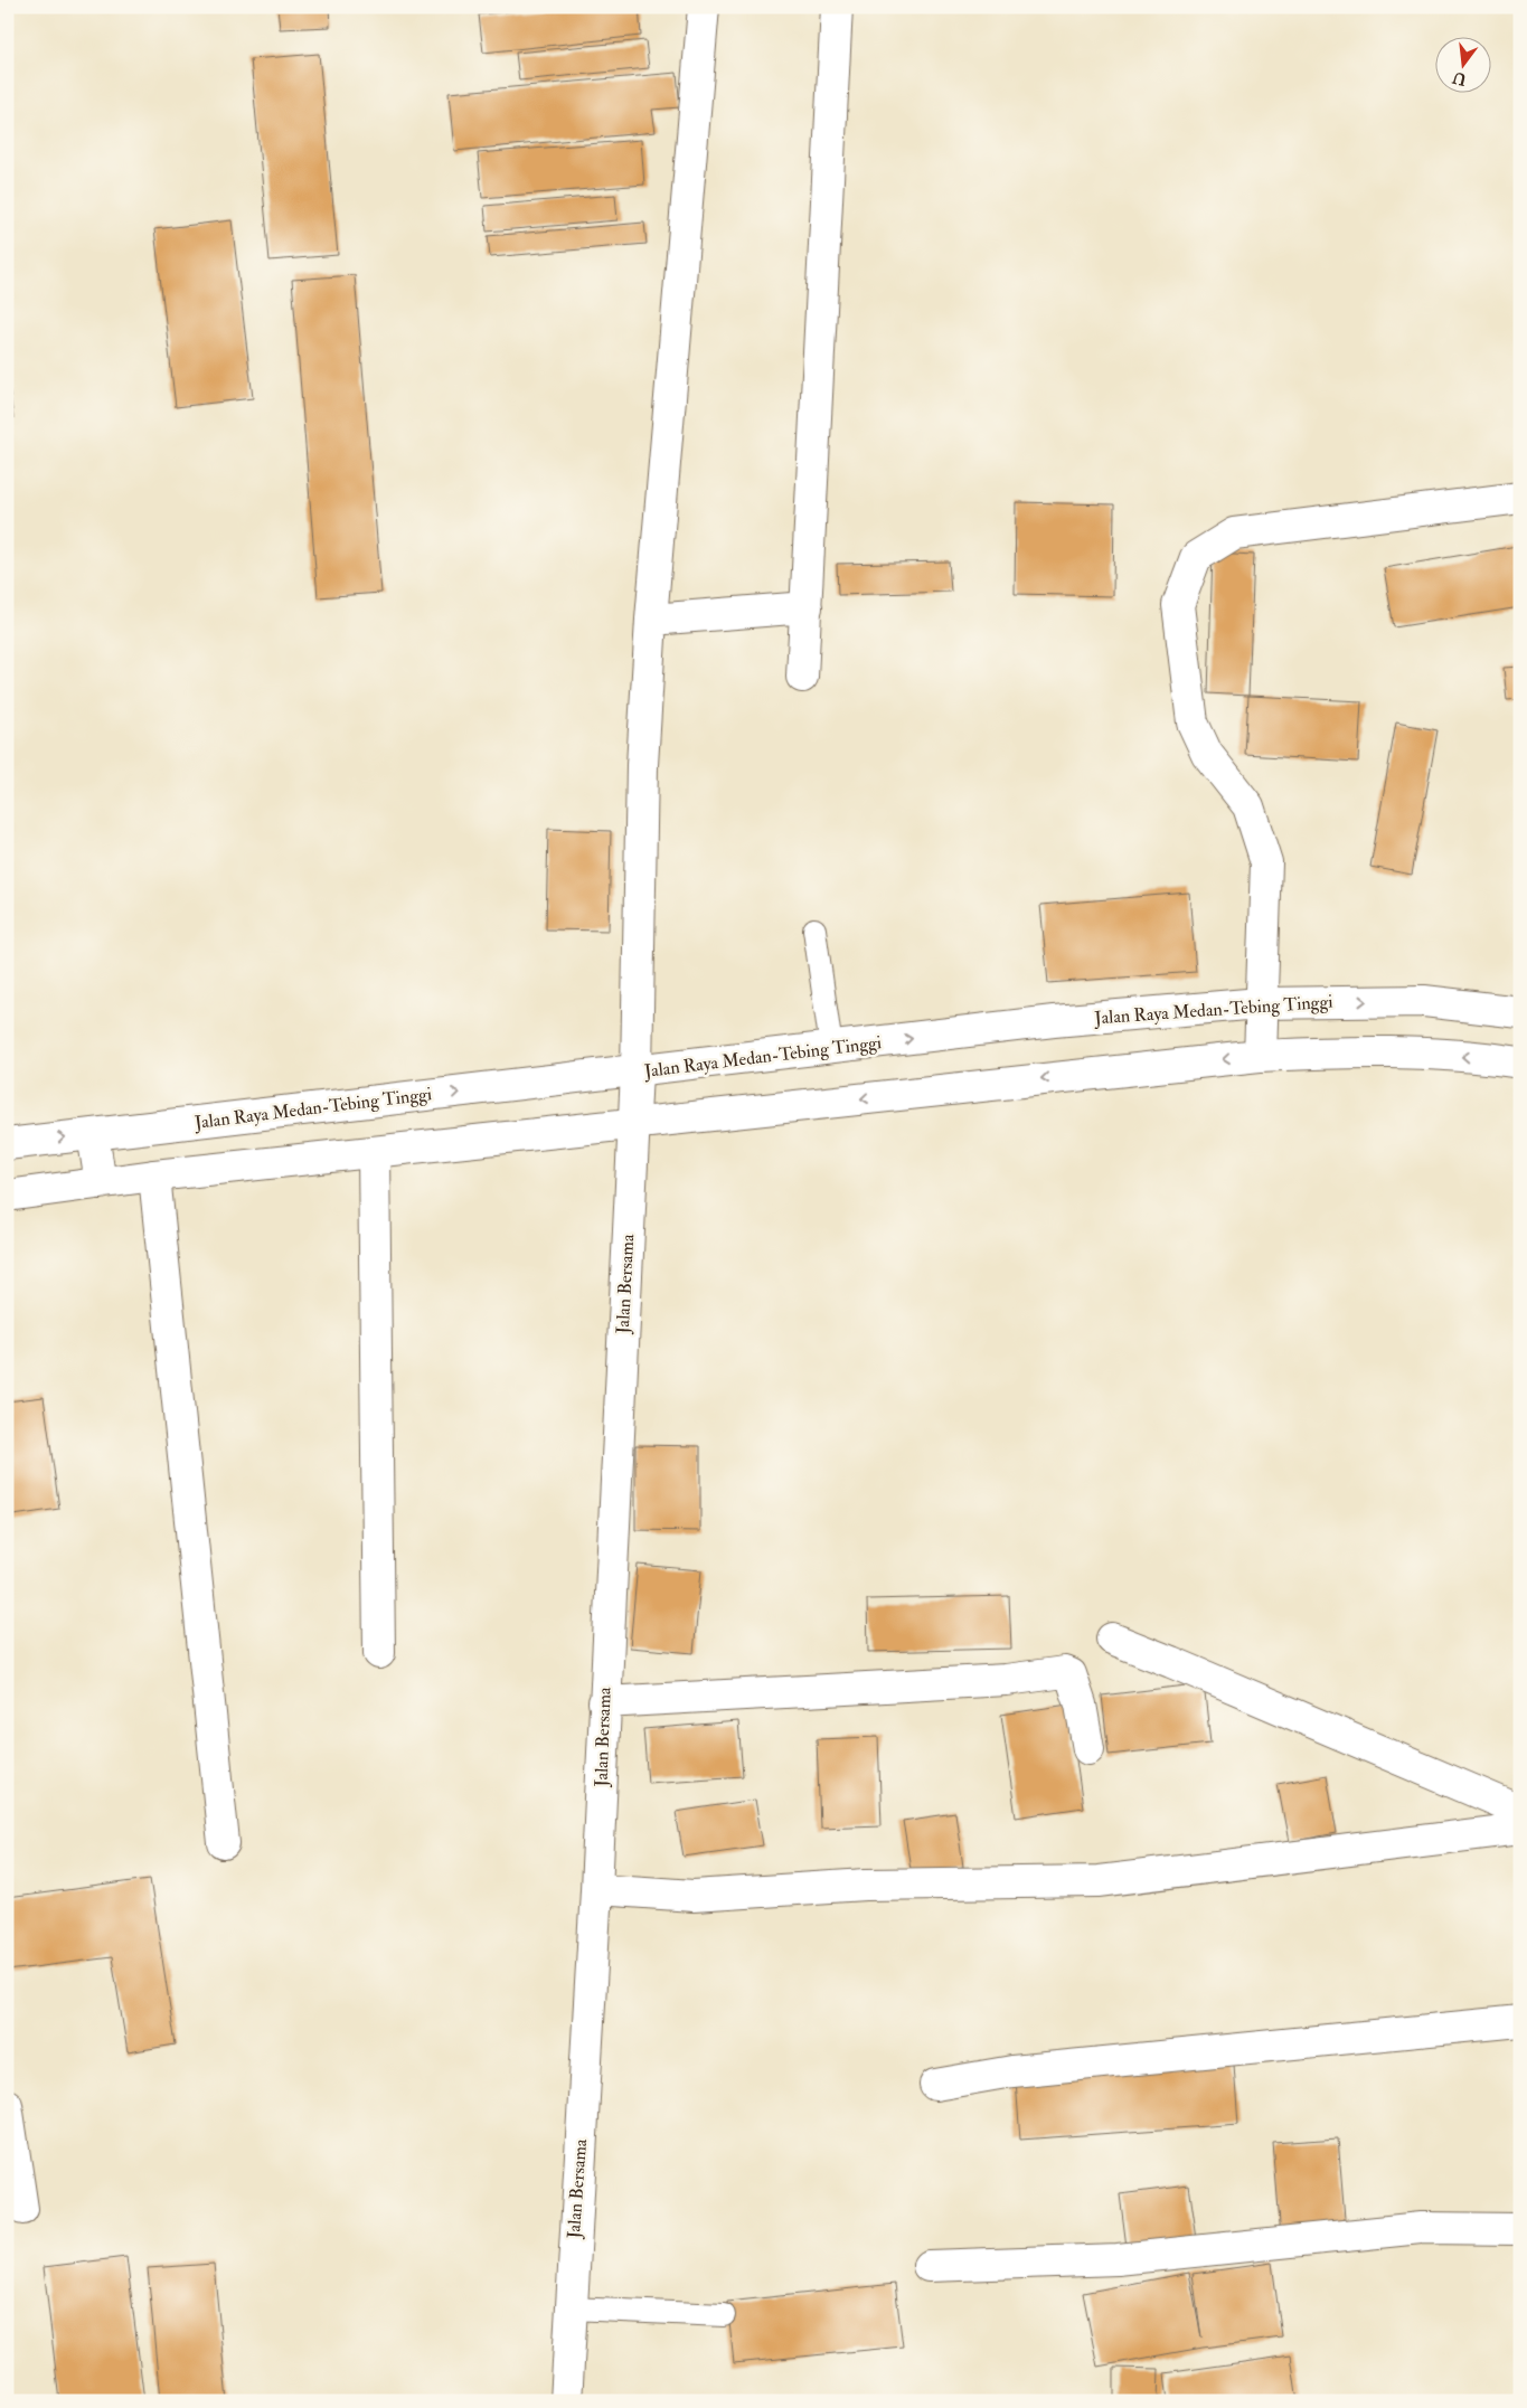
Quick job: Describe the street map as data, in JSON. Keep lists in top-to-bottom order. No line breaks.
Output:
{"streets":{"main road":["Jalan Raya Medan-Tebing Tinggi","Jalan Bersama"]},"crossings":[["Jalan Raya Medan-Tebing Tinggi","Jalan Bersama"]],"north":"bottom"}
